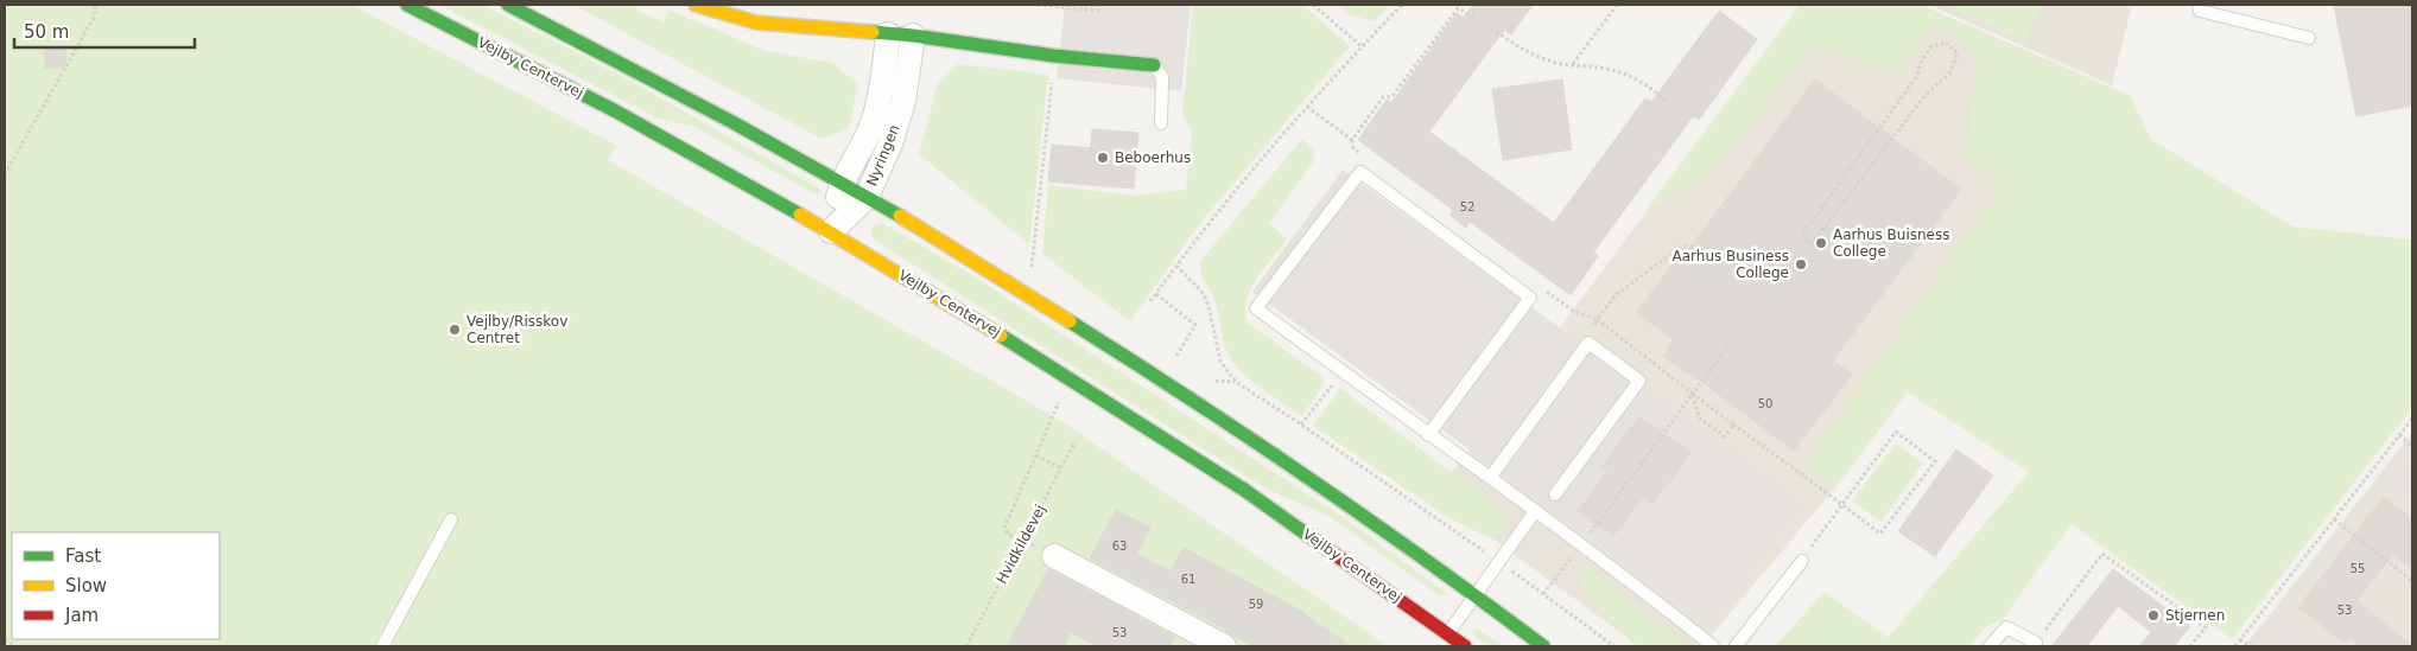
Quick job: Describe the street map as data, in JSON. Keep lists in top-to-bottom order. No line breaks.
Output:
{"streets":{"street":["Vejlby Centervej","Nyringen"],"path":["Hvidkildevej"]},"crossings":[["Vejlby Centervej","Nyringen"]],"places":["Beboerhus","Aarhus Buisness College","Aarhus Business College","Vejlby/Risskov Centret","Stjernen"],"house_numbers":["52","50","63","55","61","59","53","53"],"legend":["Fast","Slow","Jam"],"scale_bar":"50 m"}
